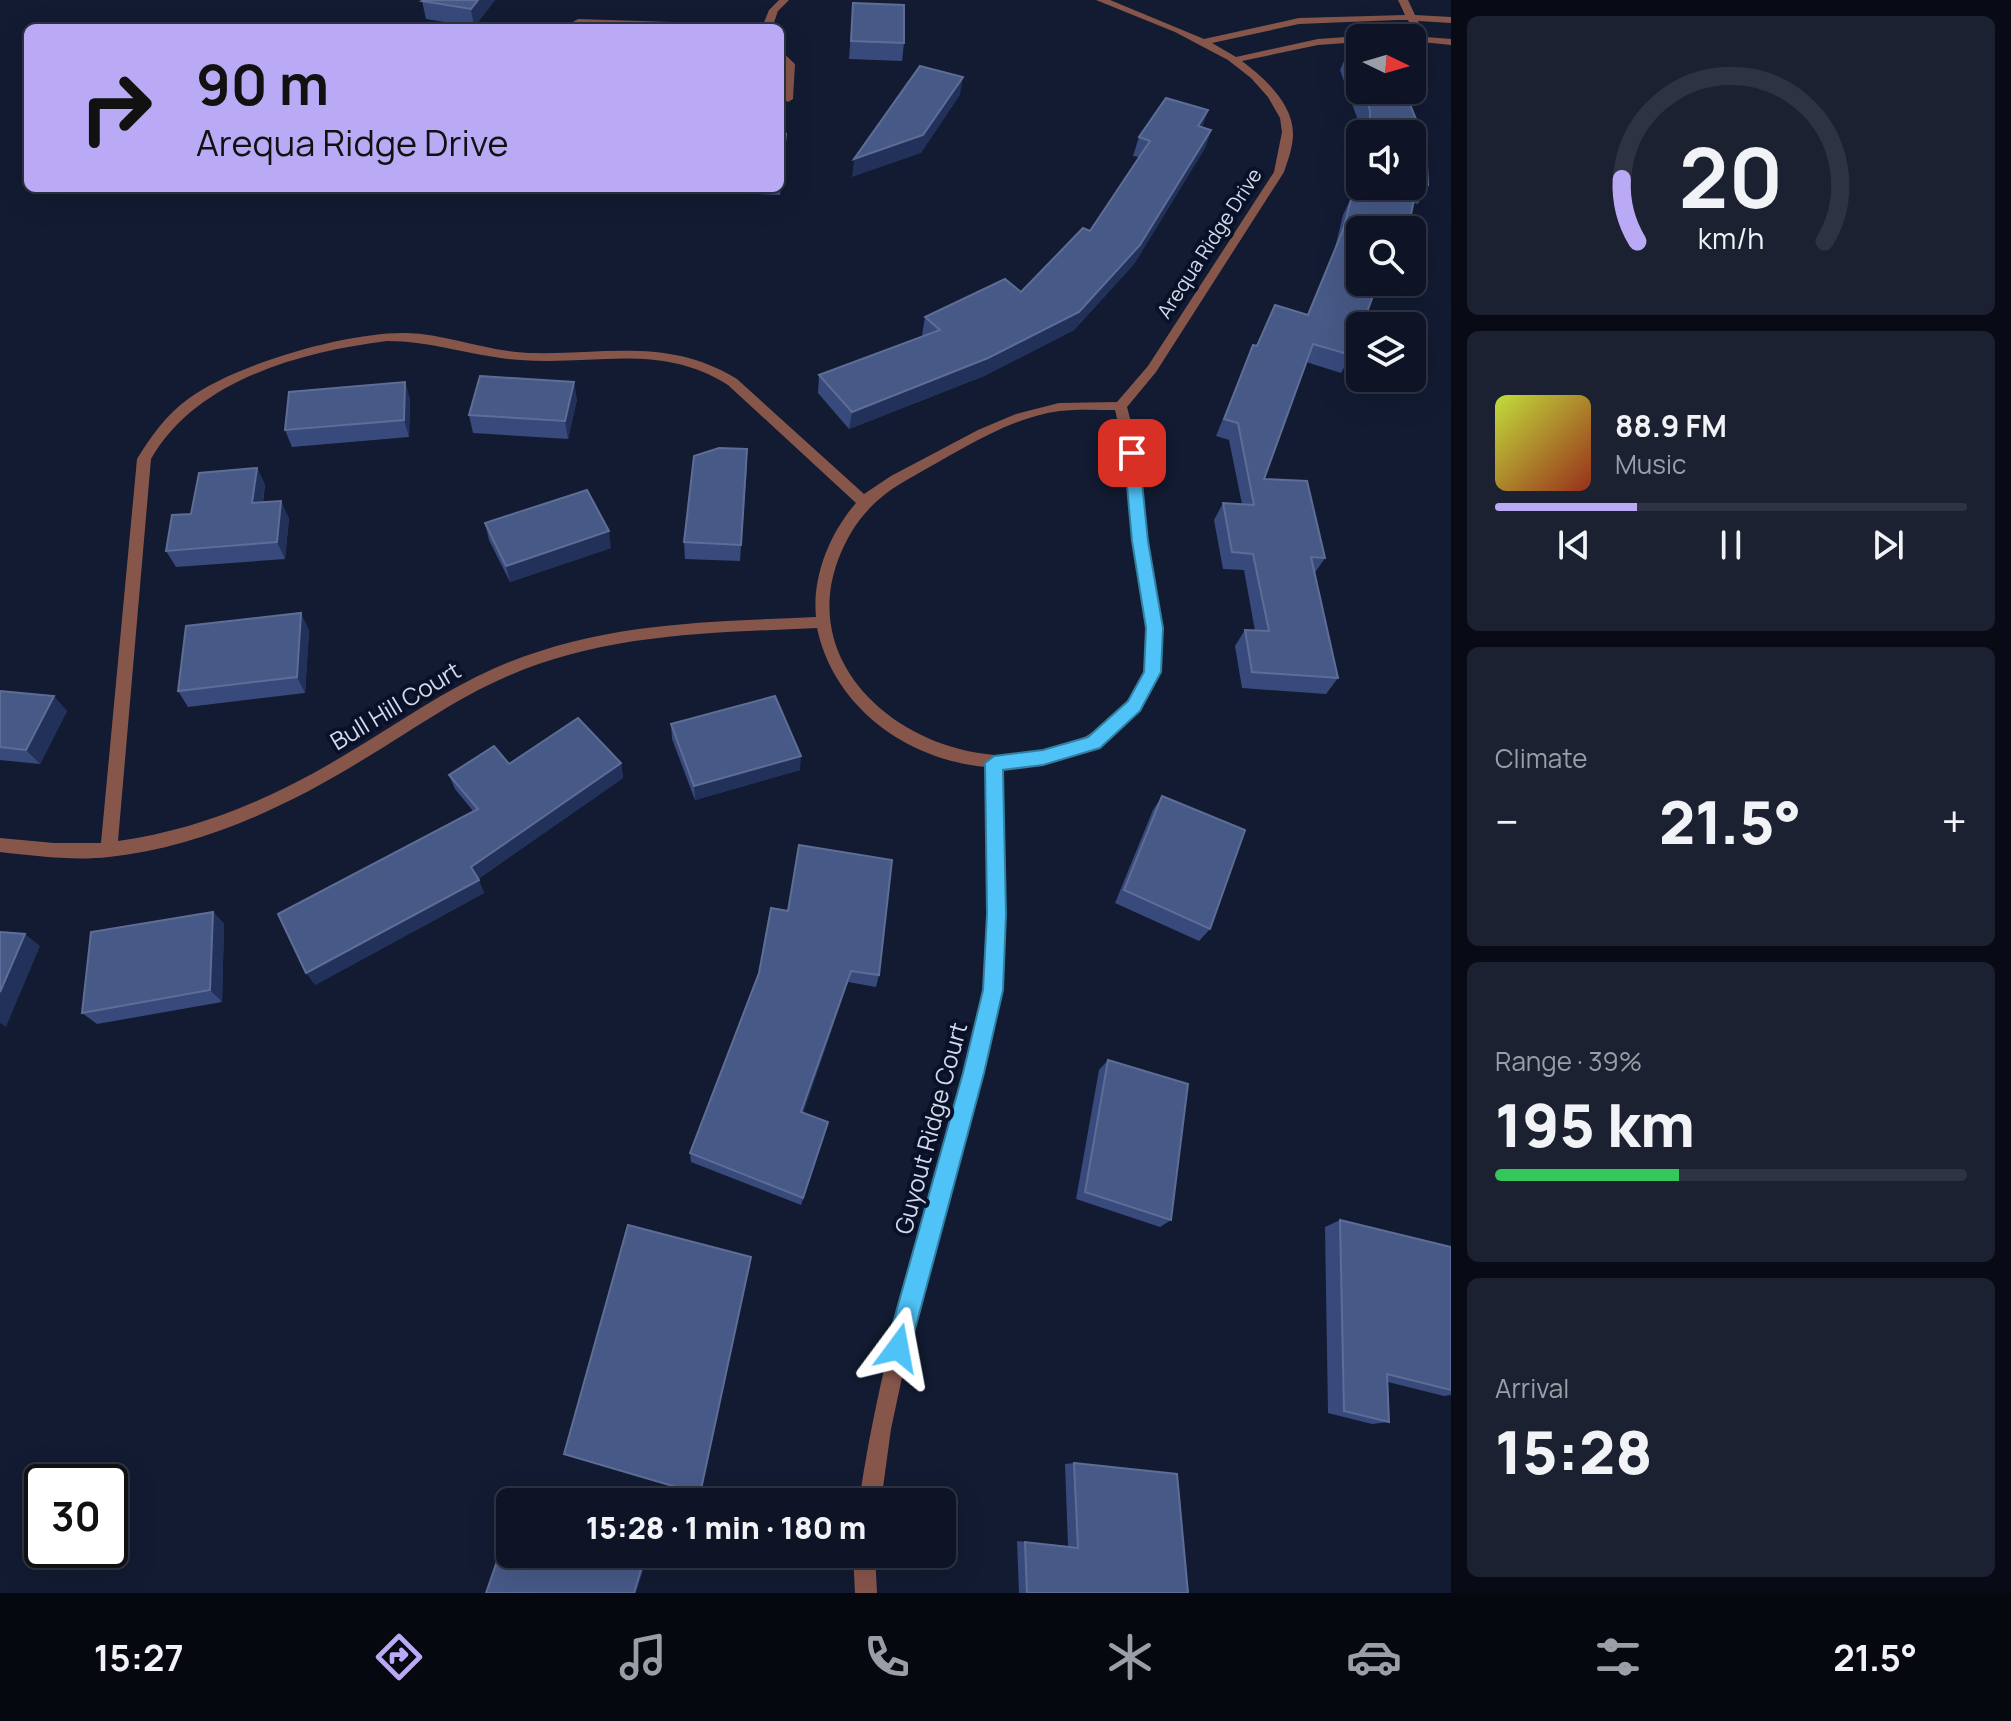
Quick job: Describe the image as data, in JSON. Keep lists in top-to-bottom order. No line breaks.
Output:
{"streets":{"street":["Arequa Ridge Drive","Bull Hill Court","Guyout Ridge Court"]},"north":"right","page":{"turn":["90 m","Arequa Ridge Drive"],"song":["88.9 FM","Music"],"tile":["Climate",["Range · 39%","195 km"],["Arrival","15:28"]],"heat":["−","21.5°","+"],"limit":"30","trip":"15:28 · 1 min · 180 m","tabs":["15:27","21.5°"],"gauge":["20","km/h"]}}
